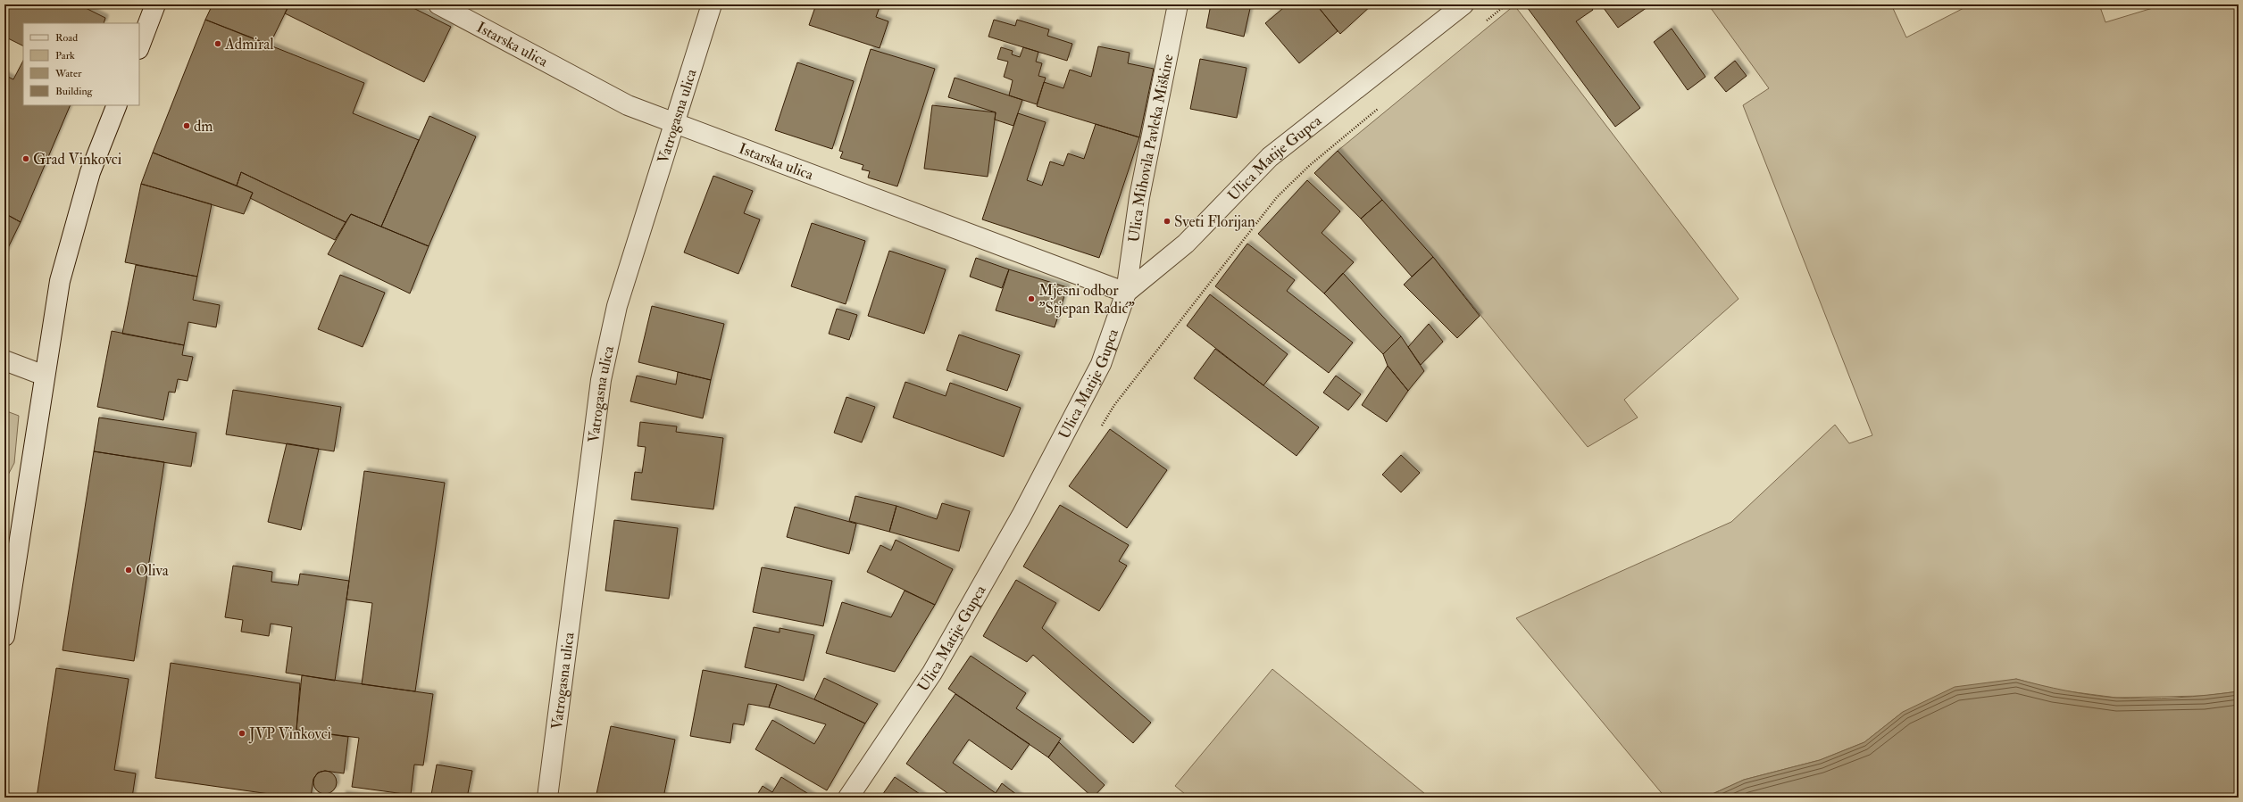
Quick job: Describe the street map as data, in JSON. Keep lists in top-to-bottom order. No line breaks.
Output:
{"streets":{"street":["Istarska ulica","Vatrogasna ulica","Ulica Mihovila Pavleka Miškine","Ulica Matije Gupca"]},"crossings":[["Istarska ulica","Vatrogasna ulica"],["Istarska ulica","Ulica Mihovila Pavleka Miškine"],["Istarska ulica","Ulica Matije Gupca"],["Ulica Mihovila Pavleka Miškine","Ulica Matije Gupca"]],"places":["Admiral","dm","Grad Vinkovci","Sveti Florijan","Mjesni odbor \"Stjepan Radić\"","Oliva","JVP Vinkovci"],"legend":["Road","Park","Water","Building"]}
